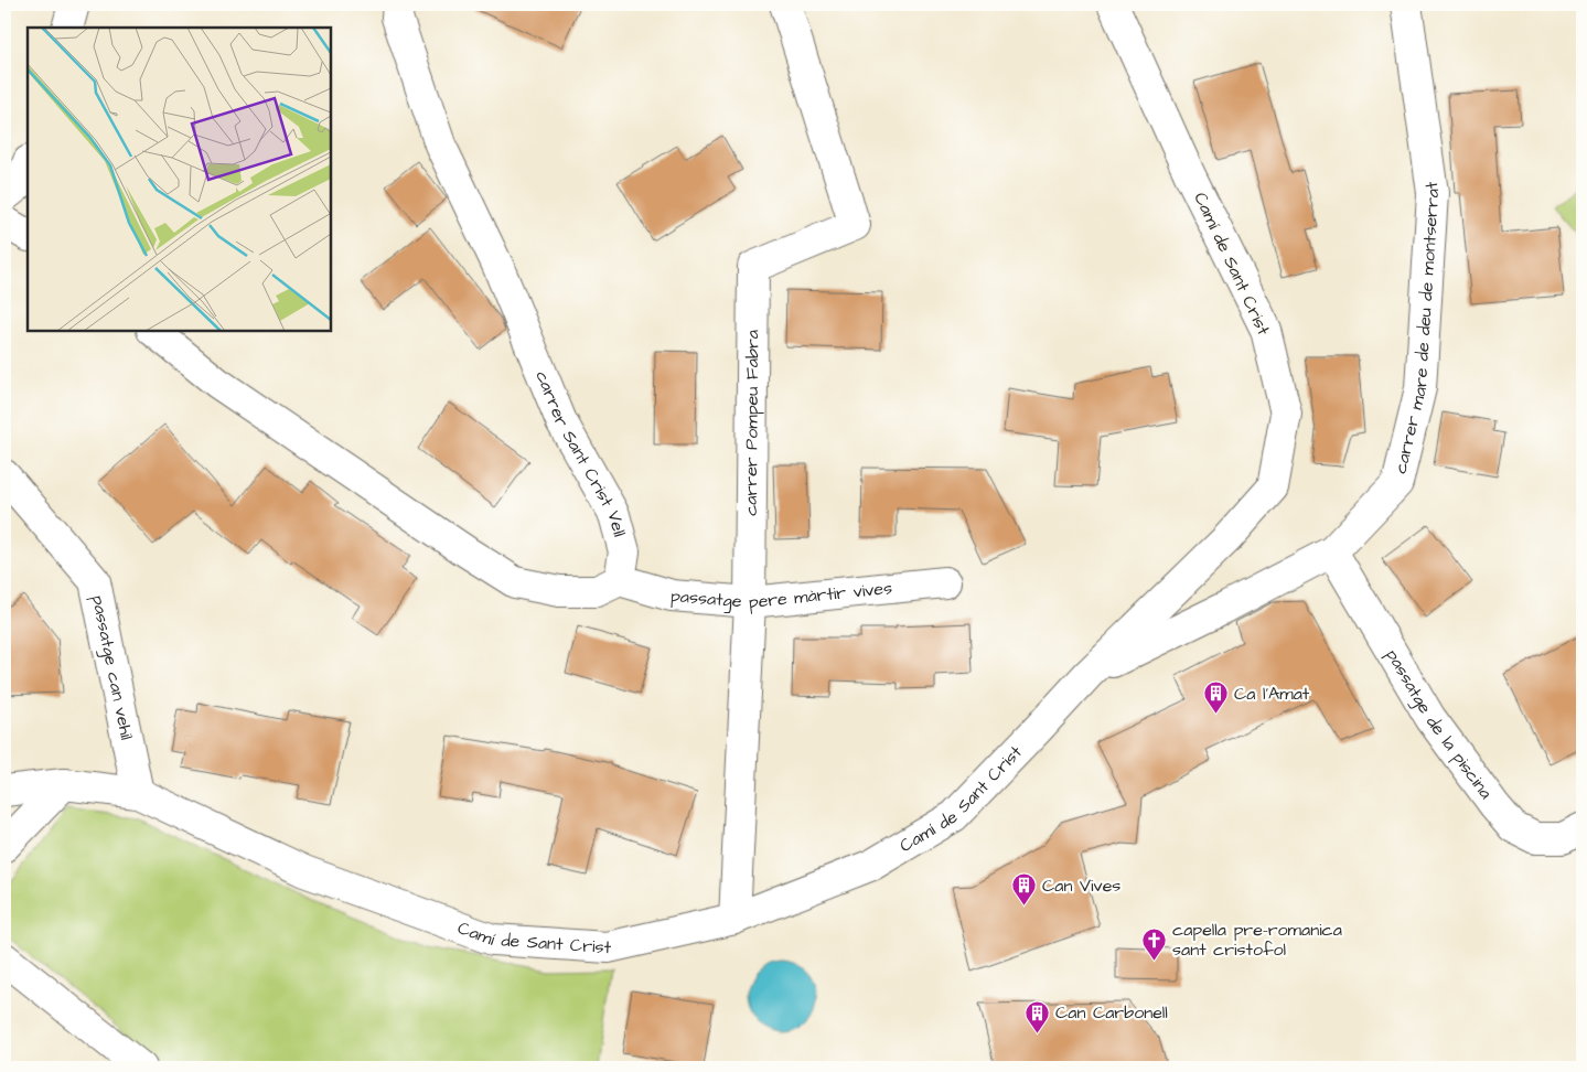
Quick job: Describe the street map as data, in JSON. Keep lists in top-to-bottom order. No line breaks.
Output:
{"streets":{"street":["Camí de Sant Crist","carrer mare de deu de montserrat","carrer Pompeu Fabra","carrer Sant Crist Vell","passatge pere màrtir vives","passatge can vehil","passatge de la piscina"]},"crossings":[["Camí de Sant Crist","carrer mare de deu de montserrat"],["Camí de Sant Crist","carrer Pompeu Fabra"],["Camí de Sant Crist","passatge can vehil"],["carrer mare de deu de montserrat","passatge de la piscina"],["carrer Pompeu Fabra","passatge pere màrtir vives"],["carrer Sant Crist Vell","passatge pere màrtir vives"]],"places":{"building":["Ca l'Amat","Can Vives","Can Carbonell"],"church":["capella pre-romanica sant cristofol"]}}
